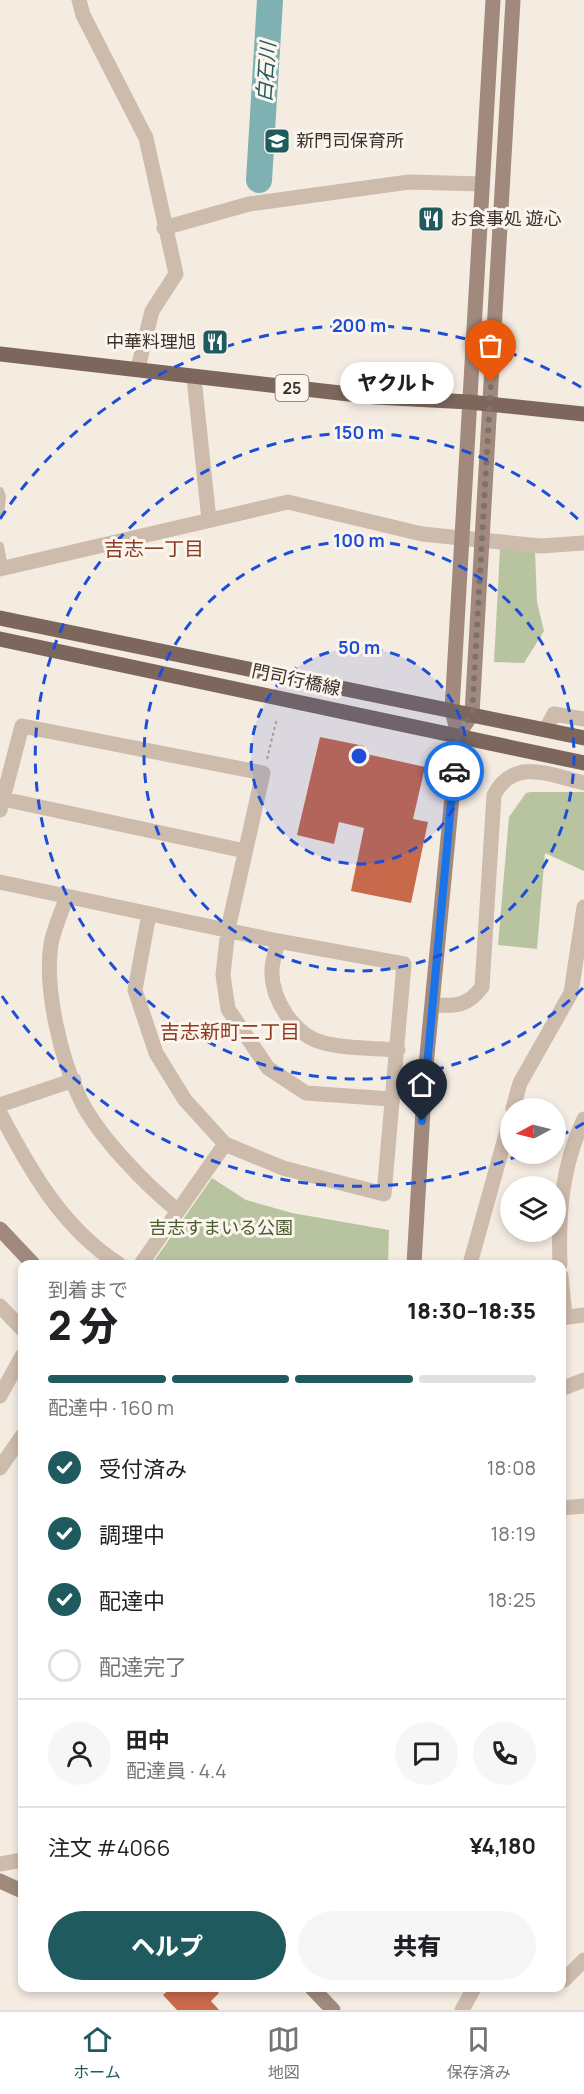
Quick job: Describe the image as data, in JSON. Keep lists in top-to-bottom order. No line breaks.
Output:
{"streets":{"main road":["25","門司行橋線"]},"districts":["吉志一丁目","吉志新町二丁目"],"water":["白石川"],"parks":["吉志すまいる公園"],"places":{"school or university":["新門司保育所"],"restaurant":["お食事処 遊心","中華料理旭"],"other":["ヤクルト"]},"north":"left","page":{"bubble":"ヤクルト","heading":["2 分","到着まで","18:30–18:35"],"panel":["田中","配達員 · 4.4","注文 #4066","¥4,180"],"bar":"配達中 · 160 m","list":[["受付済み","18:08"],["調理中","18:19"],["配達中","18:25"],"配達完了"],"buttons":["ヘルプ","共有"],"tabs":["ホーム","地図","保存済み"]},"rings":["200 m","150 m","100 m","50 m"]}
